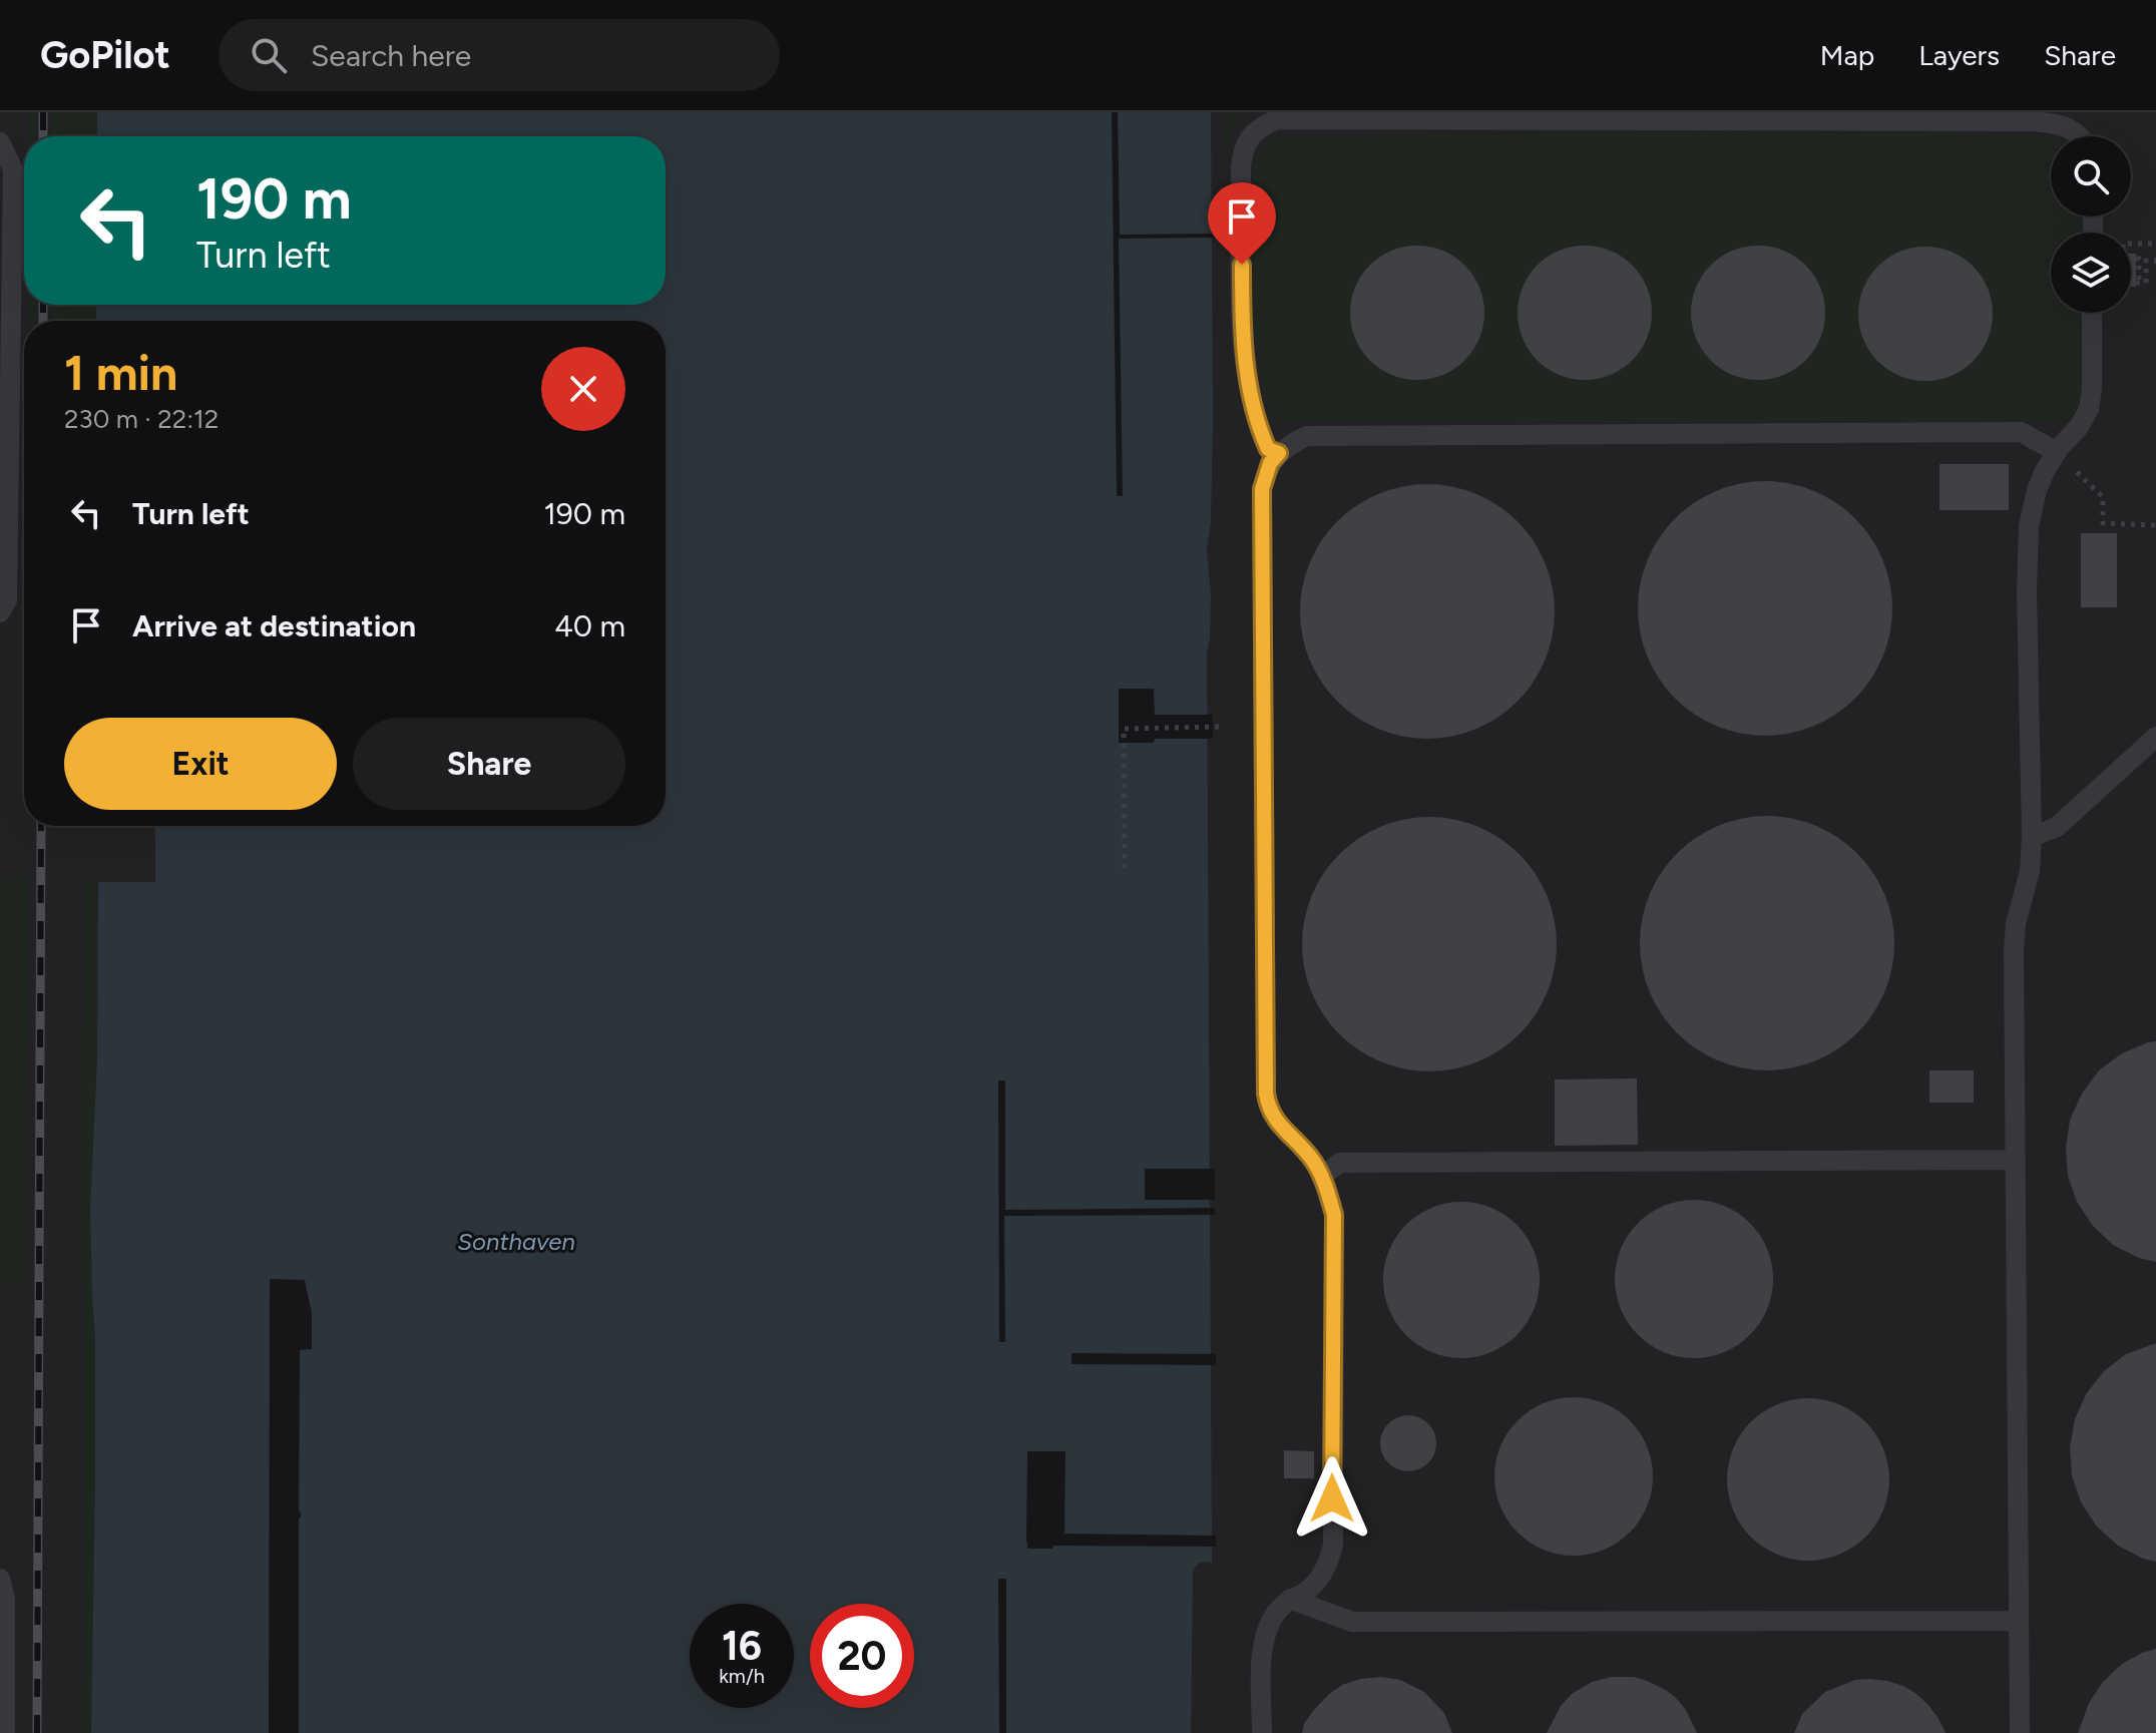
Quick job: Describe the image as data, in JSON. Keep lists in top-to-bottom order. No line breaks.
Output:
{"water":["Sonthaven"],"page":{"header":"GoPilot","search":"Search here","nav":["Map","Layers","Share"],"turn":["190 m","Turn left"],"heading":["1 min","230 m · 22:12"],"list":[{"name":"Turn left","value":"190 m"},{"name":"Arrive at destination","value":"40 m"}],"buttons":["Exit","Share"],"speed":"16 km/h","limit":"20"}}
